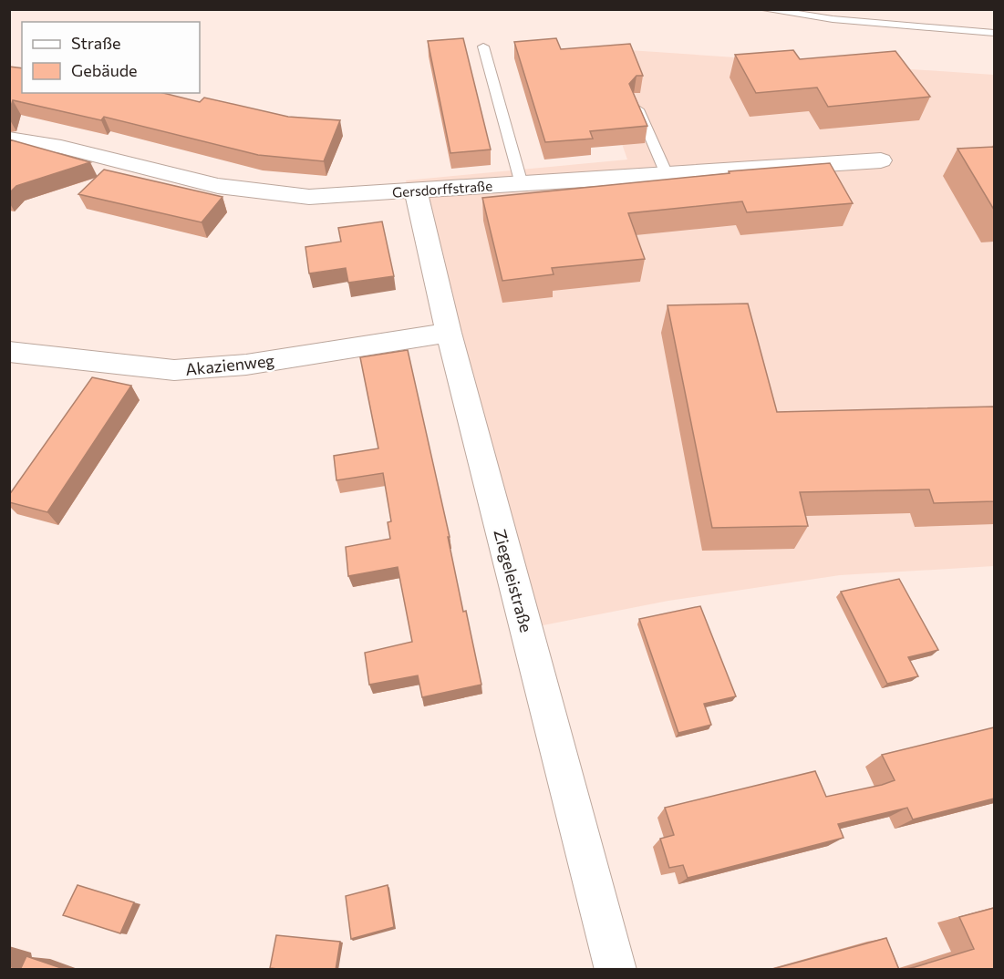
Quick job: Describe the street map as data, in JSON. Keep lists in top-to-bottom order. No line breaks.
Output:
{"streets":{"street":["Gersdorffstraße","Akazienweg","Ziegeleistraße"]},"crossings":[["Gersdorffstraße","Ziegeleistraße"],["Akazienweg","Ziegeleistraße"]],"legend":["Straße","Gebäude"]}
